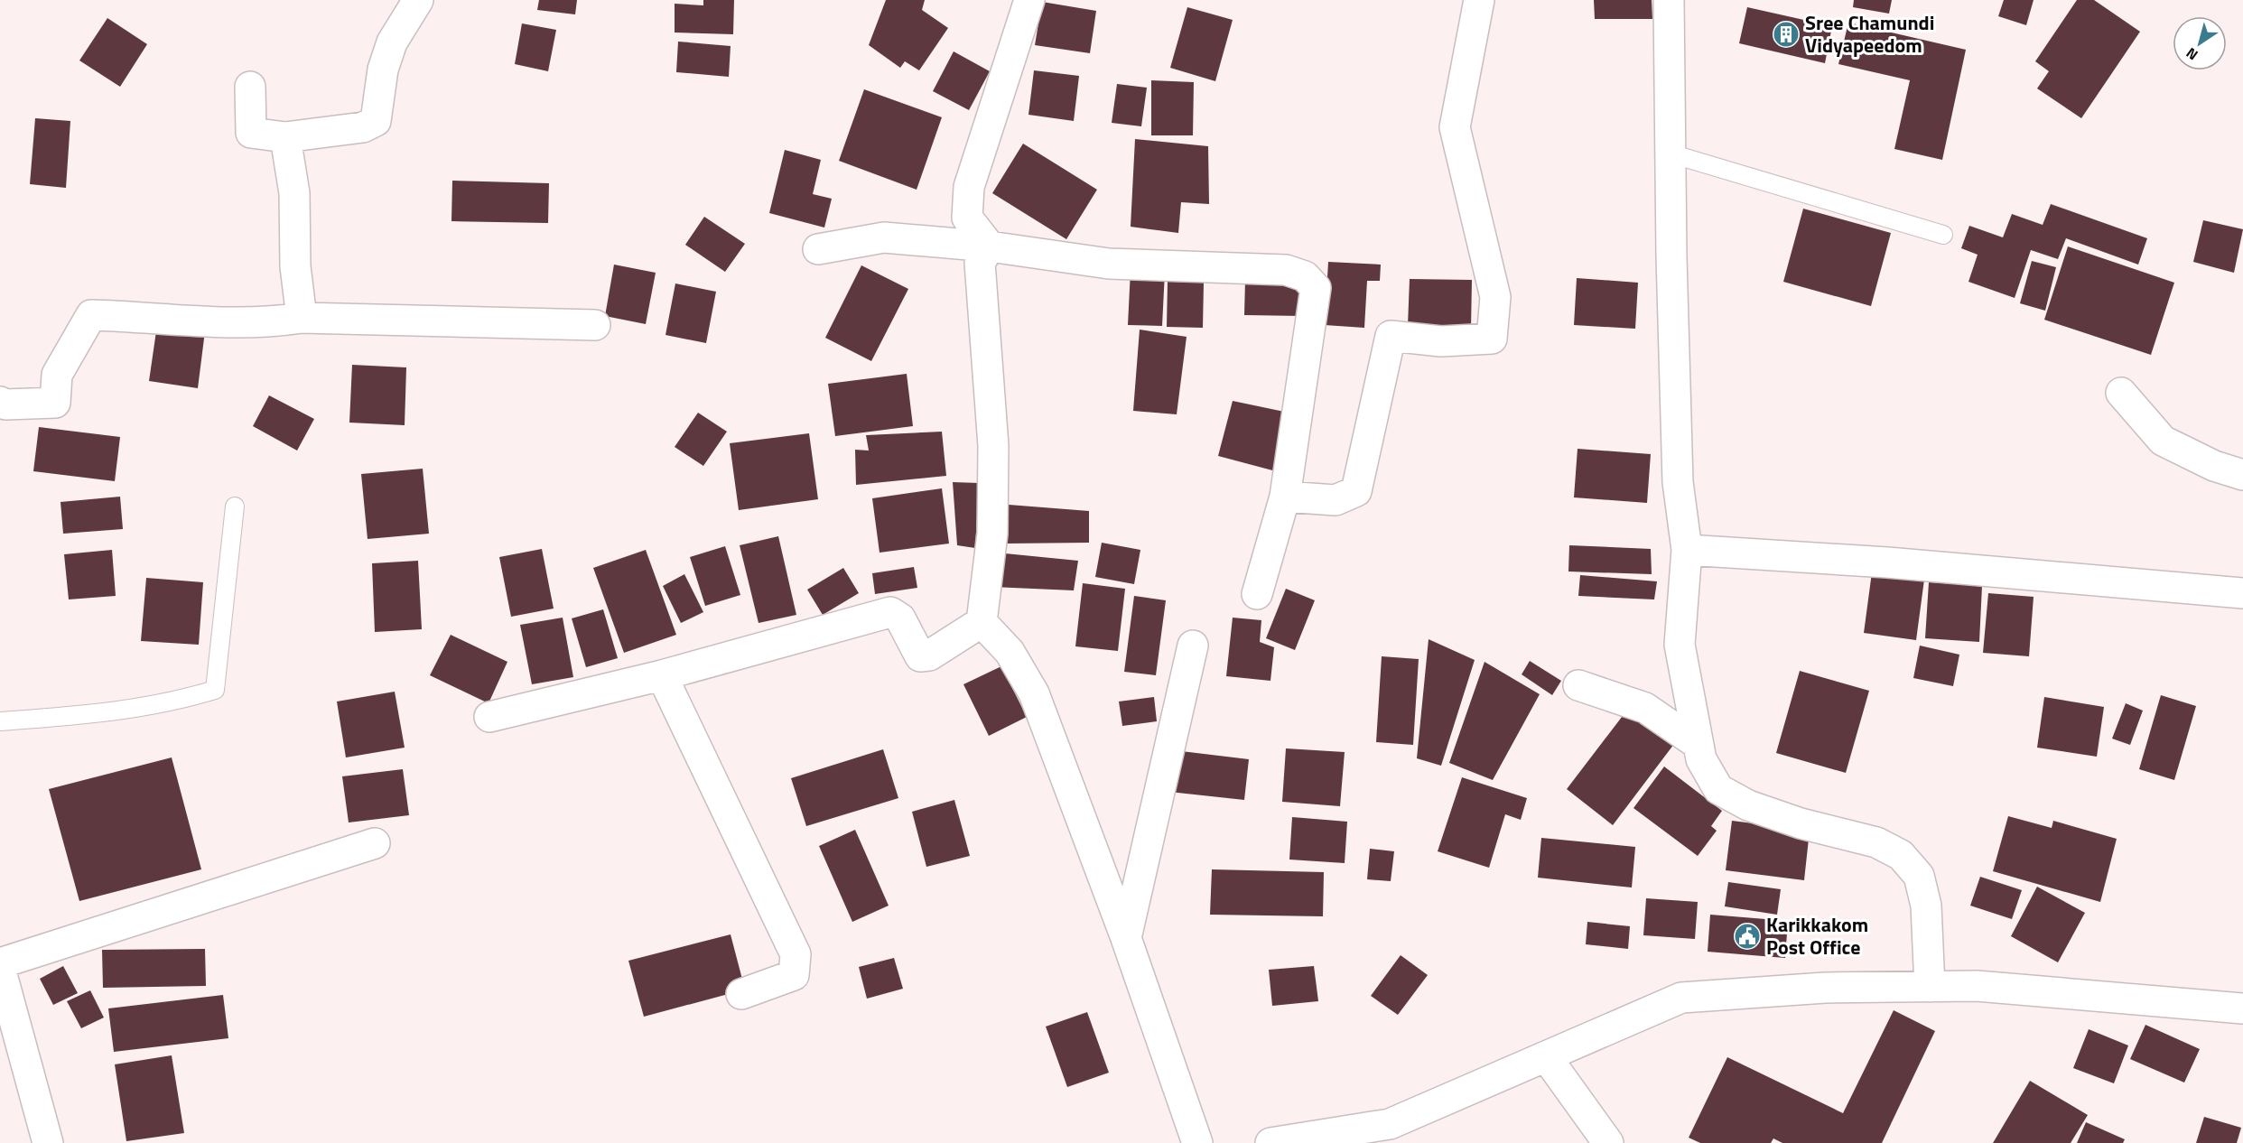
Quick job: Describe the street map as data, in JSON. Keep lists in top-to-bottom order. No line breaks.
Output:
{"places":{"building":["Sree Chamundi Vidyapeedom"],"public building":["Karikkakom Post Office"]},"north":"bottom left"}
